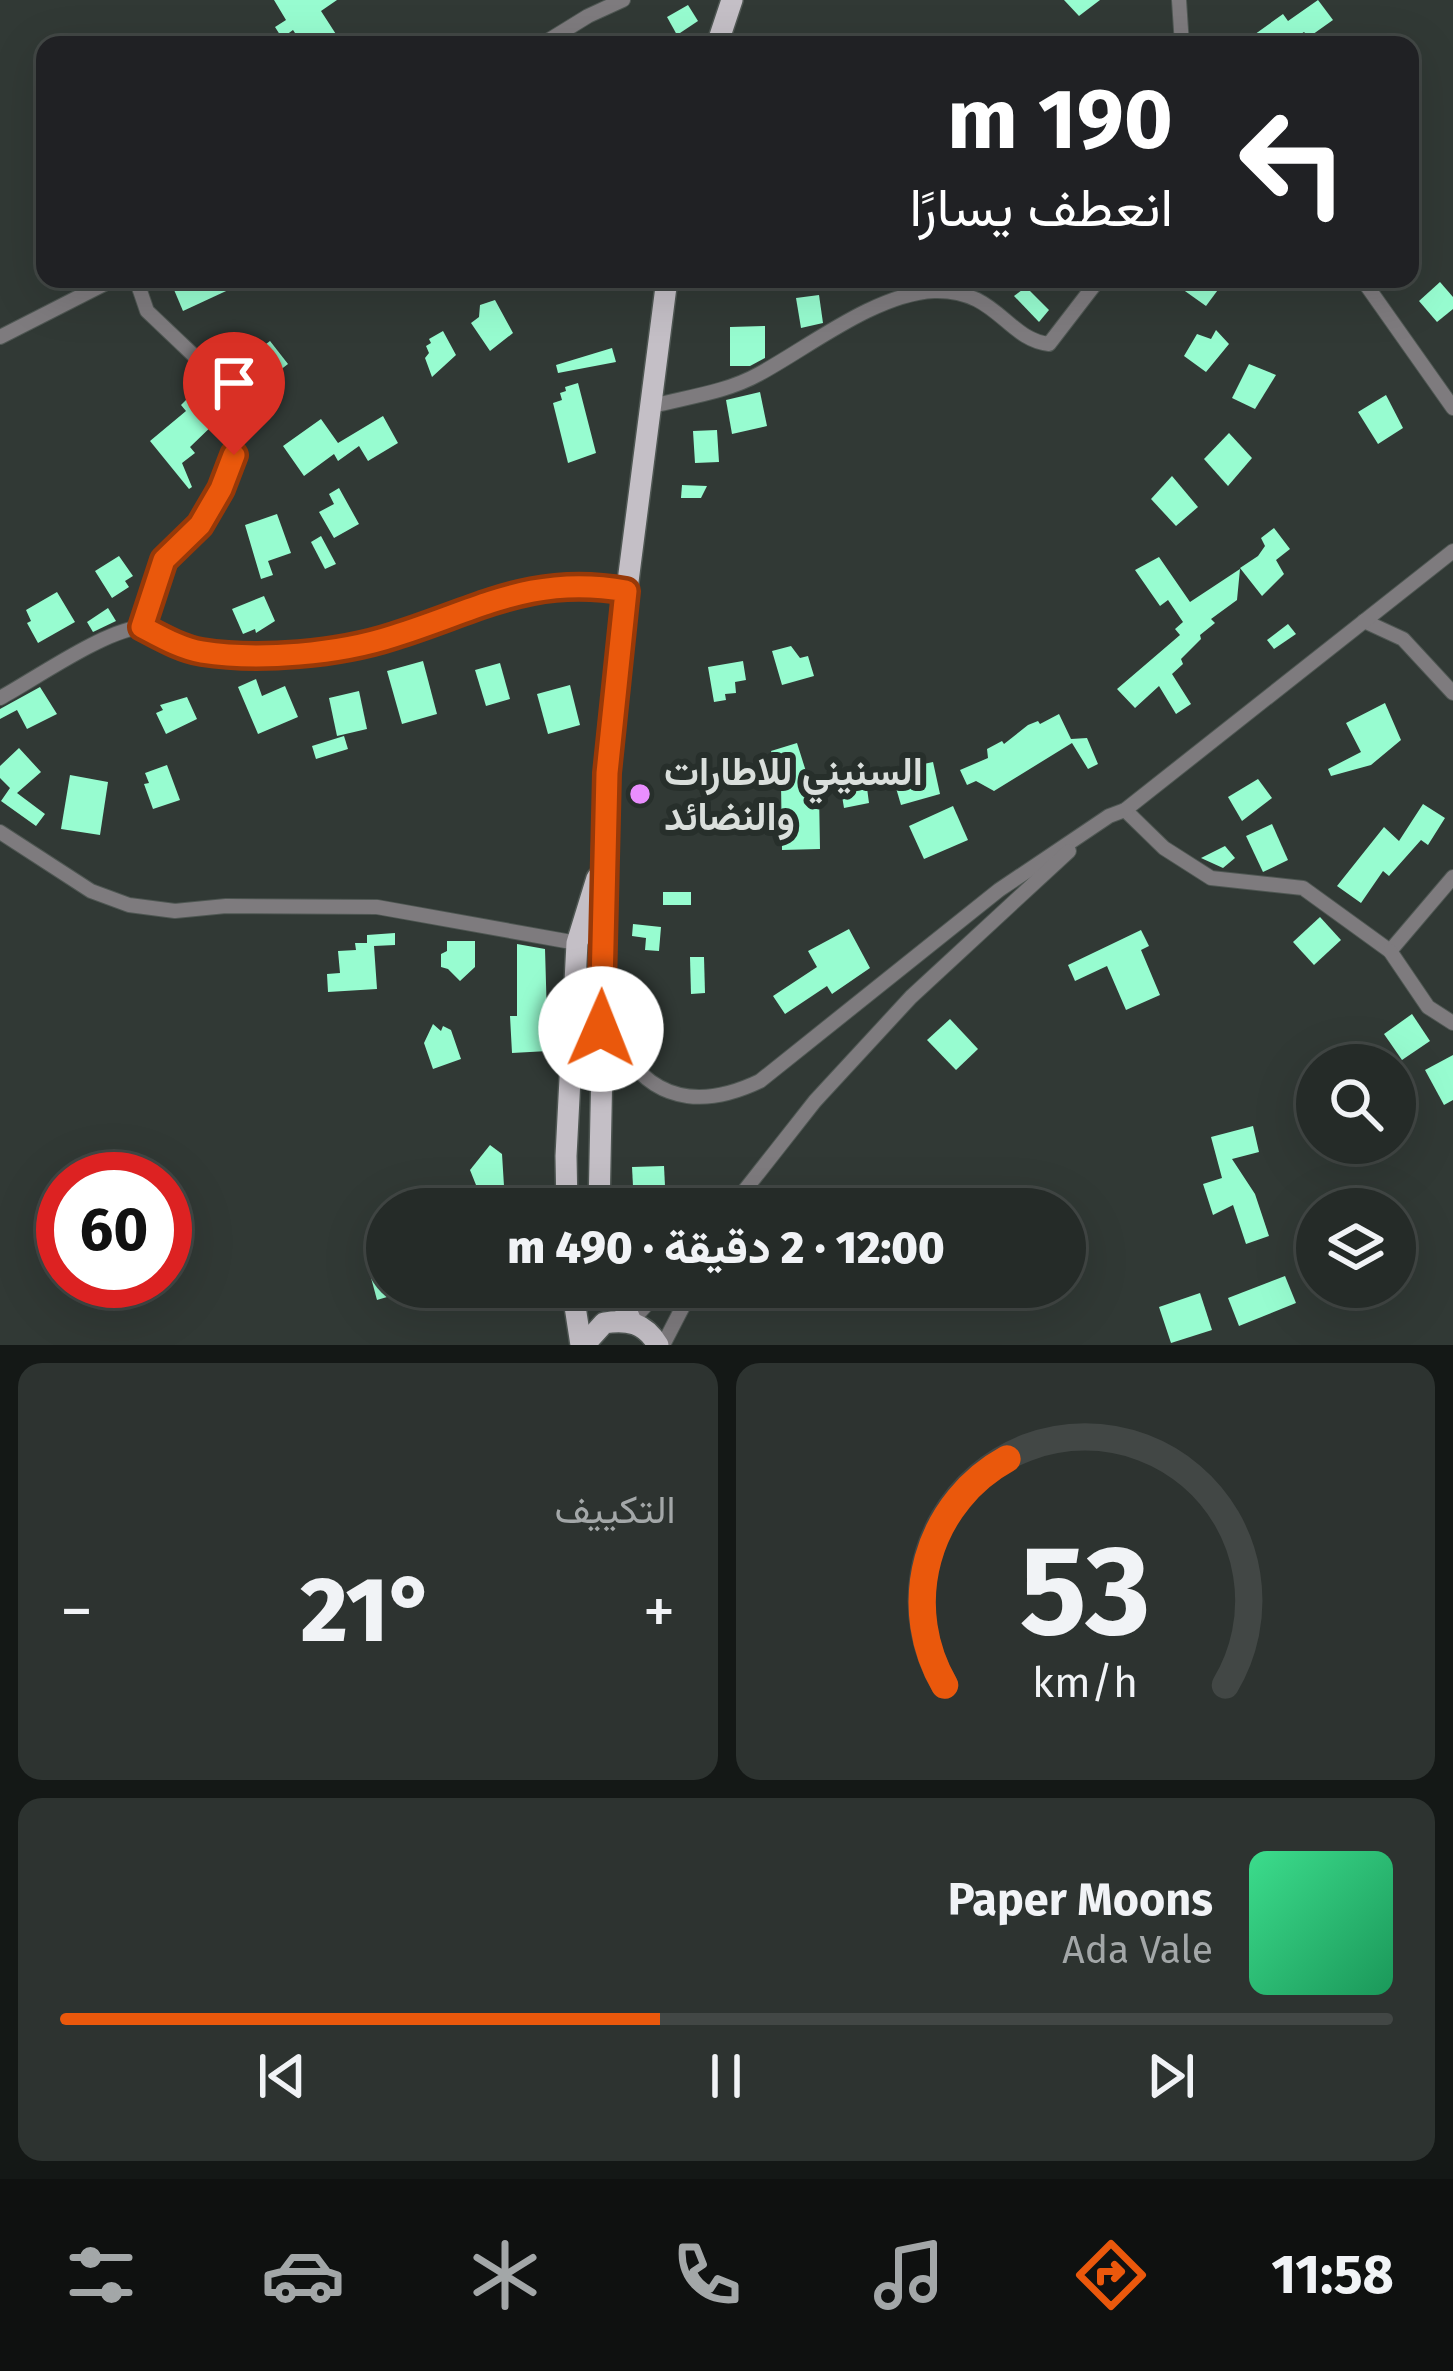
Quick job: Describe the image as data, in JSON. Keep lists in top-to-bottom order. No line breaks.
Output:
{"places":["السنيني للاطارات والنضائد"],"page":{"turn":["190 m","انعطف يسارًا"],"limit":"60","trip":"12:00 · 2 دقيقة · 490 m","tile":"التكييف","heat":["−","21°","+"],"song":["Paper Moons","Ada Vale"],"tabs":"11:58","gauge":["53","km/h"]}}
